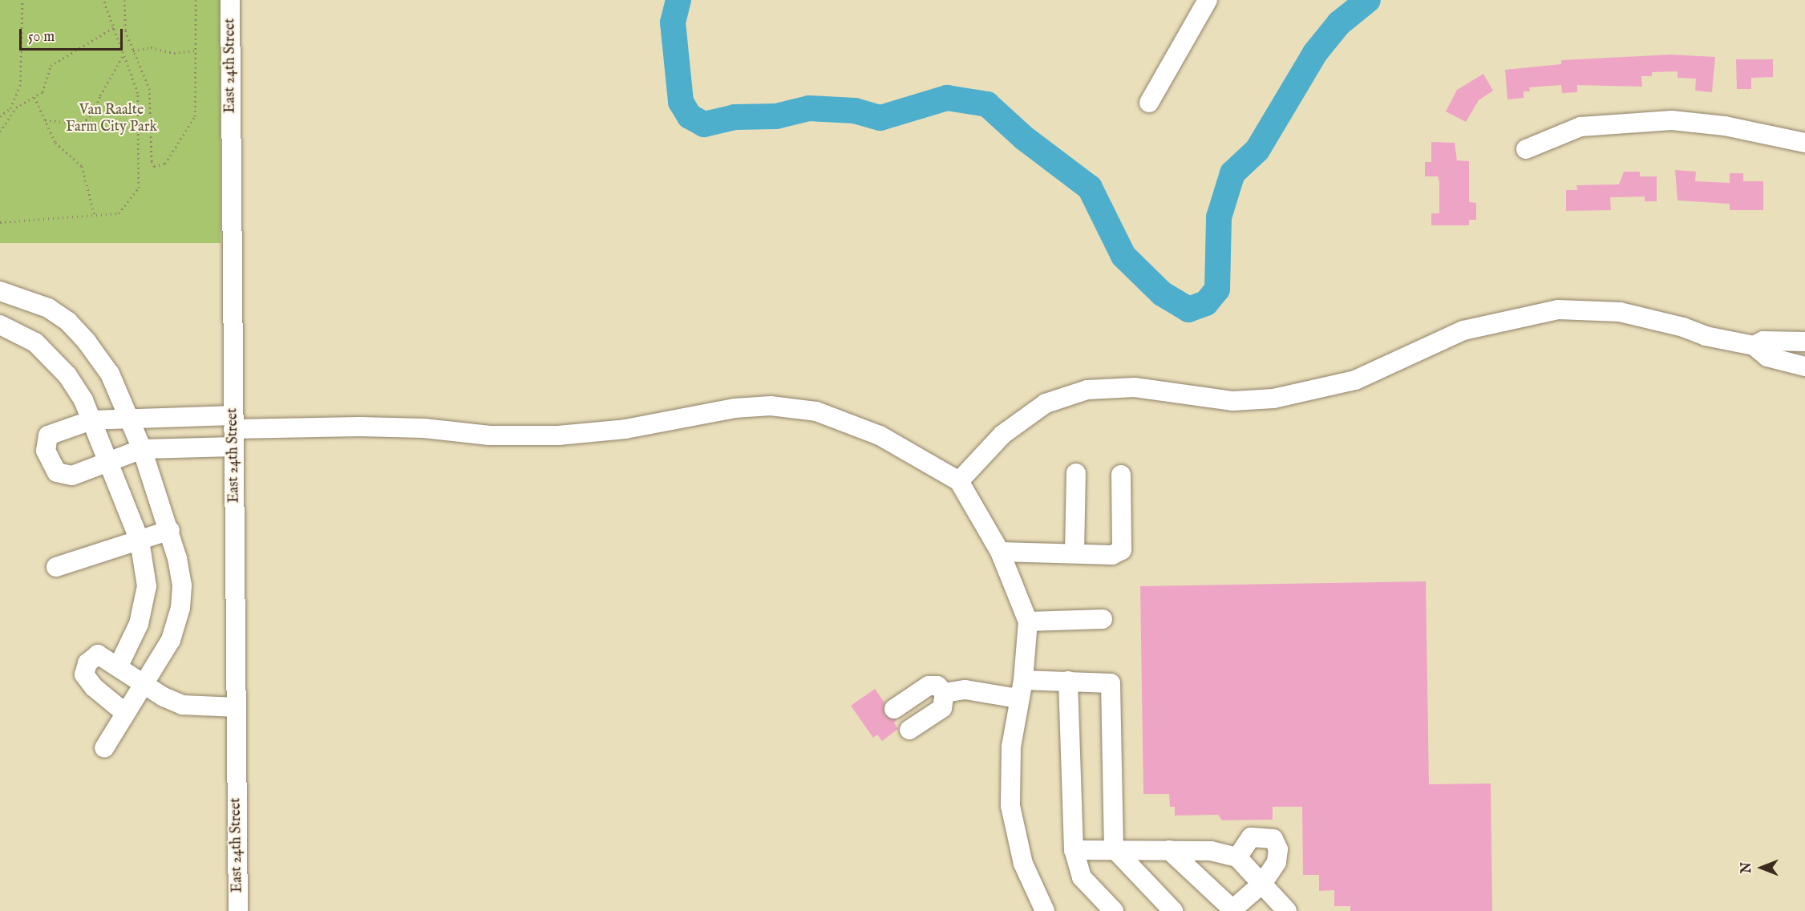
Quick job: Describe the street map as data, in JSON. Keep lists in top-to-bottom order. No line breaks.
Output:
{"streets":{"street":["East 24th Street"]},"parks":["Van Raalte Farm City Park"],"scale_bar":"50 m","north":"left"}
